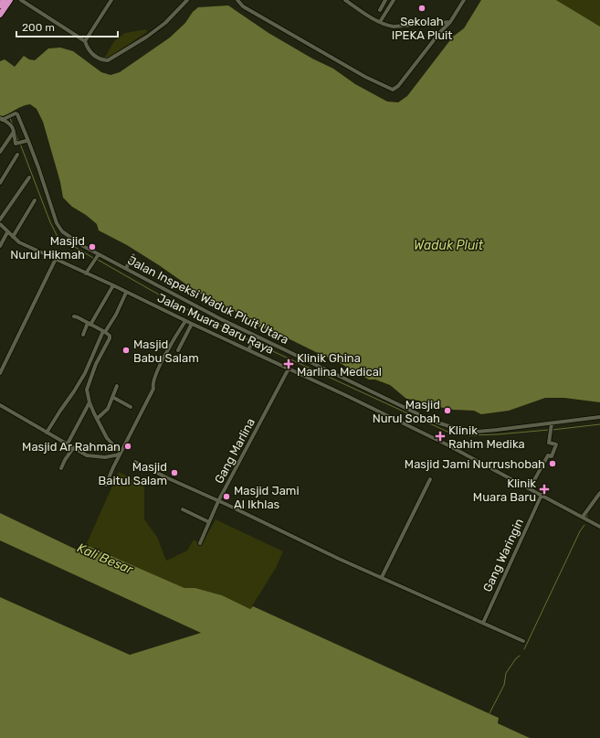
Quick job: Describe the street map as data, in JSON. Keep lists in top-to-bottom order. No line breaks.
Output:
{"streets":{"street":["Jalan Inspeksi Waduk Pluit Utara","Jalan Muara Baru Raya","Gang Marlina","Gang Waringin"]},"crossings":[["Jalan Muara Baru Raya","Gang Marlina"],["Jalan Muara Baru Raya","Gang Waringin"]],"water":["Waduk Pluit","Kali Besar"],"places":{"other":["Sekolah IPEKA Pluit","Masjid Nurul Hikmah","Masjid Babu Salam","Masjid Nurul Sobah","Masjid Ar Rahman","Masjid Jami Nurrushobah","Masjid Baitul Salam","Masjid Jami Al Ikhlas"],"health":["Klinik Ghina Marlina Medical","Klinik Rahim Medika","Klinik Muara Baru"]},"scale_bar":"200 m"}
